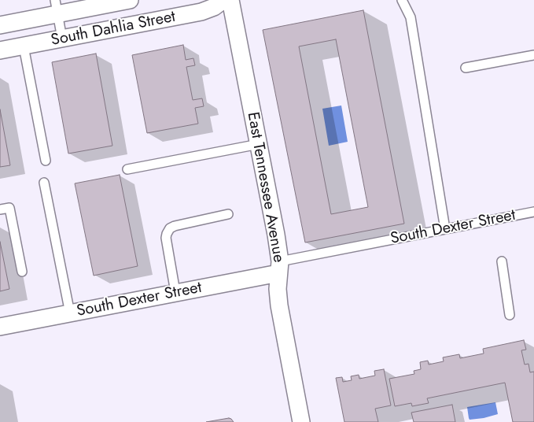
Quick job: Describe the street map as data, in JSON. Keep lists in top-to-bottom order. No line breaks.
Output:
{"streets":{"street":["South Dahlia Street","East Tennessee Avenue","South Dexter Street"]},"crossings":[["East Tennessee Avenue","South Dexter Street"]]}
